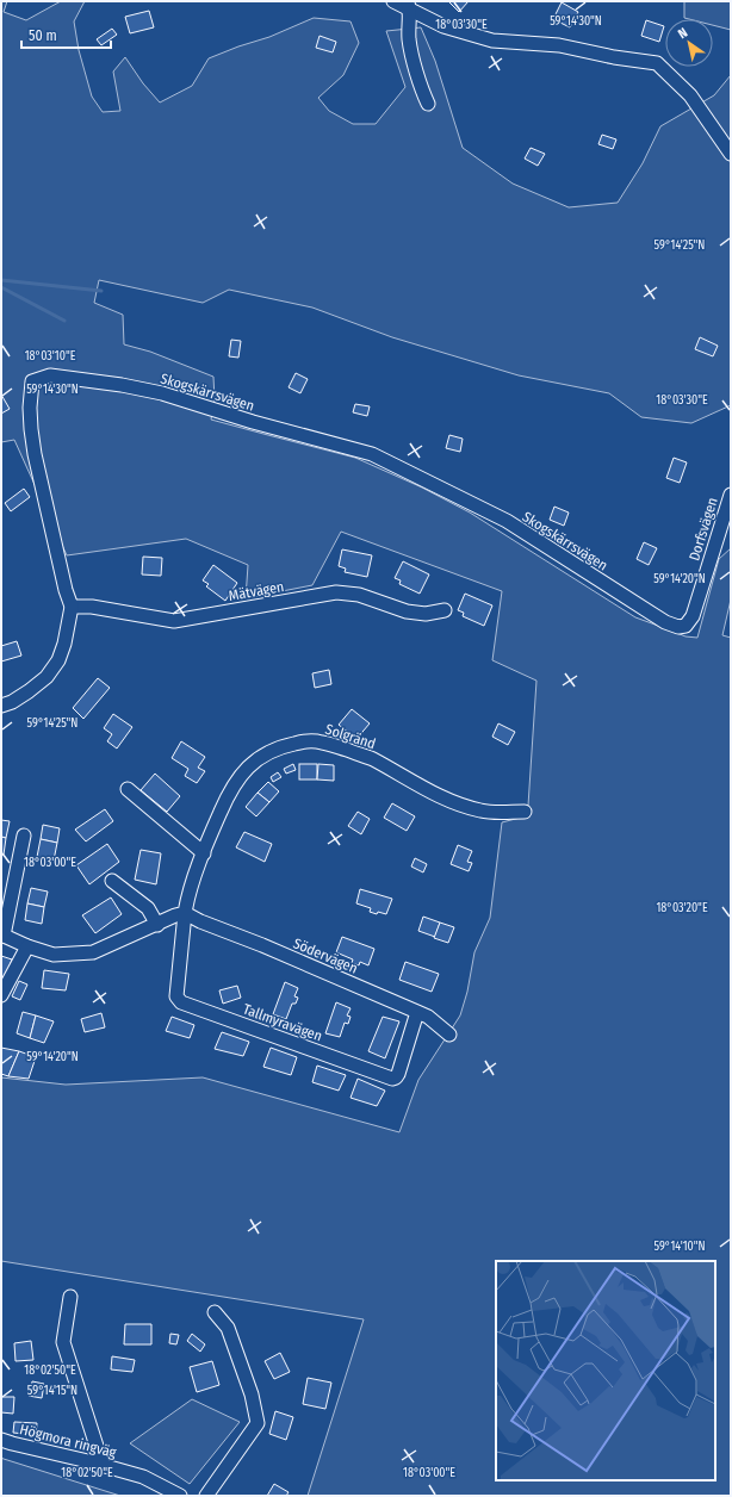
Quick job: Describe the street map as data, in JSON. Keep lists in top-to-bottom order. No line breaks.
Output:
{"streets":{"street":["Skogskärrsvägen","Dorfsvägen","Mätvägen","Solgränd","Södervägen","Tallmyravägen","Högmora ringväg"]},"crossings":[["Skogskärrsvägen","Dorfsvägen"],["Skogskärrsvägen","Mätvägen"],["Solgränd","Södervägen"],["Solgränd","Tallmyravägen"],["Södervägen","Tallmyravägen"]],"scale_bar":"50 m","north":"top left","coordinates":["59°14'30\"N","18°03'30\"E","59°14'25\"N","18°03'10\"E","59°14'20\"N","18°03'00\"E","18°03'20\"E","59°14'10\"N","18°02'50\"E","59°14'15\"N"]}
